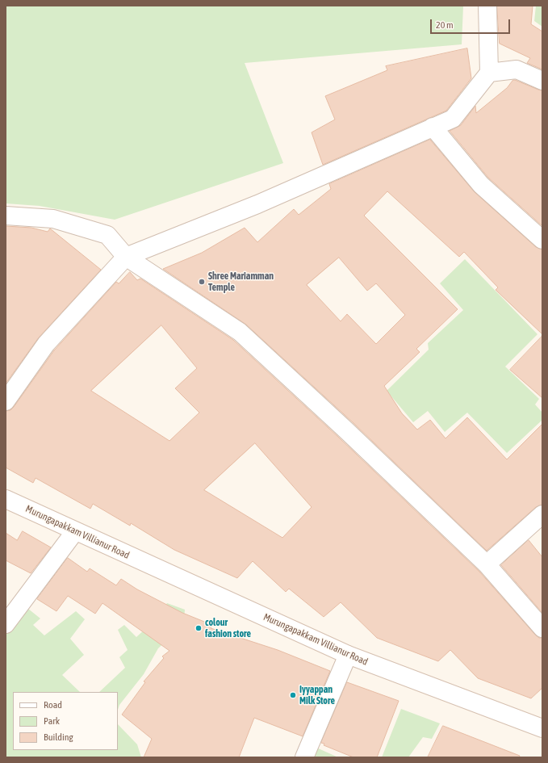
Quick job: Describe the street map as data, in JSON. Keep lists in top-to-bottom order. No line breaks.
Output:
{"streets":{"street":["Murungapakkam Villianur Road"]},"places":["Shree Mariamman Temple","colour fashion store","Iyyappan Milk Store"],"legend":["Road","Park","Building"],"scale_bar":"20 m"}
